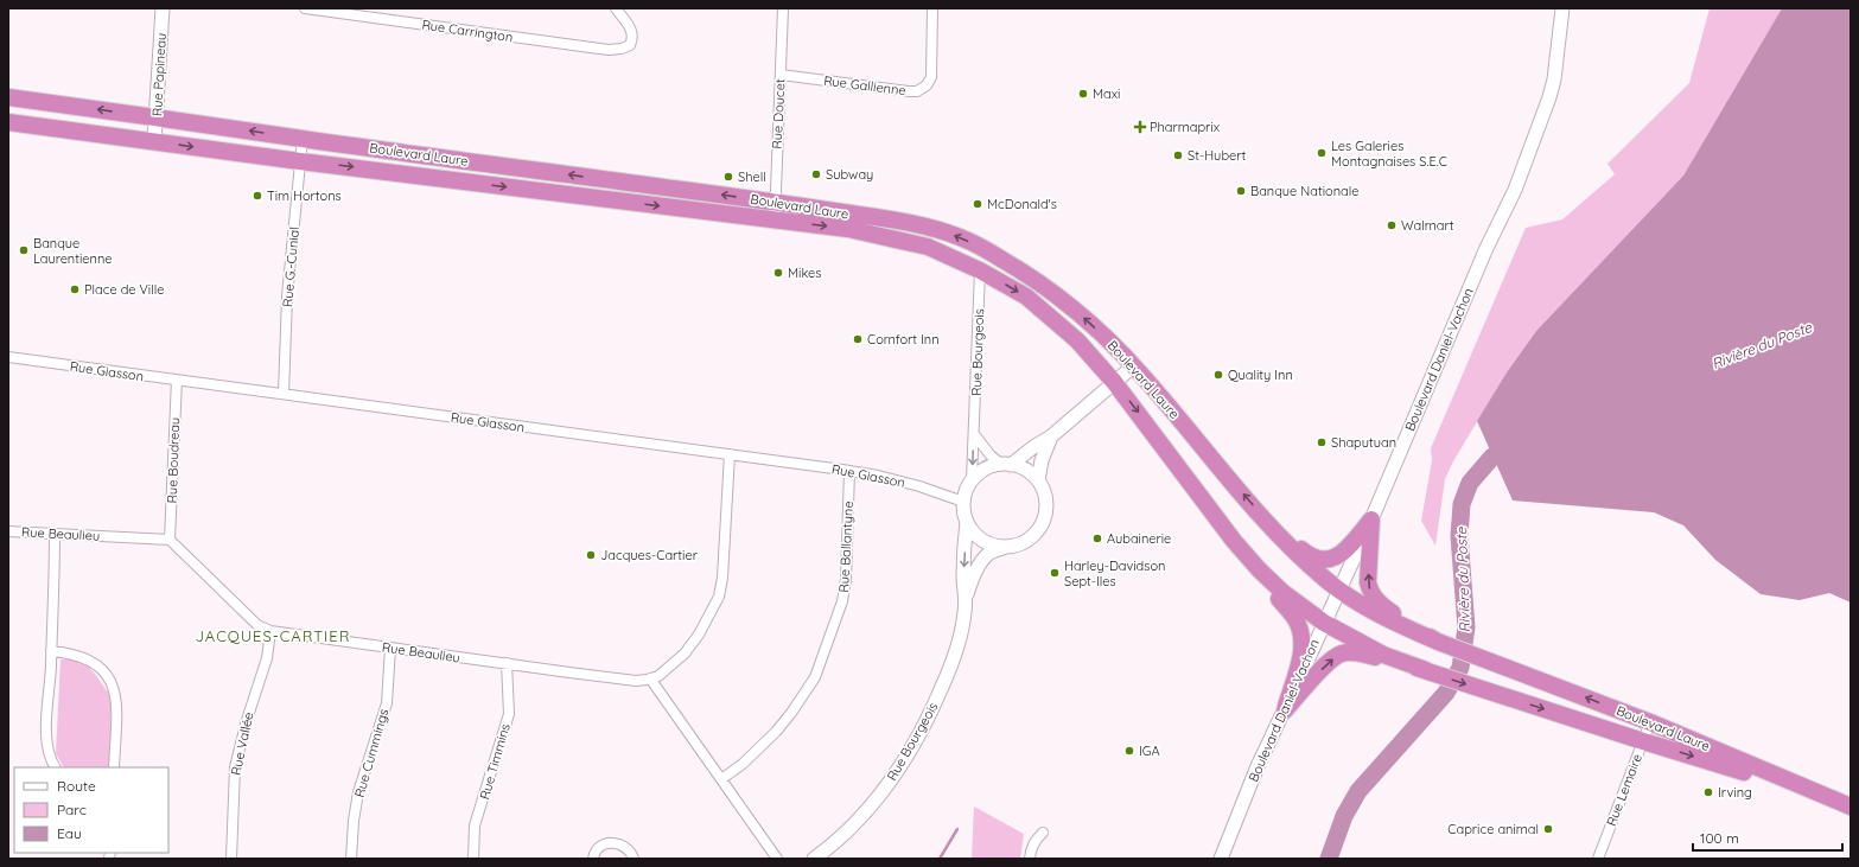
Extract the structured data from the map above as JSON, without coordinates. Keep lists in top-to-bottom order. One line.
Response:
{"streets":{"highway":["Boulevard Laure"],"street":["Rue Carrington","Rue Papineau","Rue Gallienne","Rue Doucet","Rue G.-Cunial","Rue Bourgeois","Boulevard Daniel-Vachon","Rue Giasson","Rue Boudreau","Rue Beaulieu","Rue Ballantyne","Rue Vallée","Rue Cummings","Rue Timmins","Rue Lemaire"]},"crossings":[["Rue Papineau","Boulevard Laure"],["Rue Gallienne","Rue Doucet"],["Rue Doucet","Boulevard Laure"],["Boulevard Laure","Rue G.-Cunial"],["Boulevard Laure","Rue Bourgeois"],["Boulevard Laure","Boulevard Daniel-Vachon"],["Boulevard Laure","Rue Lemaire"],["Rue G.-Cunial","Rue Giasson"],["Rue Bourgeois","Rue Giasson"],["Rue Giasson","Rue Boudreau"],["Rue Giasson","Rue Ballantyne"],["Rue Boudreau","Rue Beaulieu"],["Rue Beaulieu","Rue Vallée"],["Rue Beaulieu","Rue Cummings"],["Rue Beaulieu","Rue Timmins"]],"districts":["JACQUES-CARTIER"],"water":["Rivière du Poste"],"places":{"other":["Maxi","Les Galeries Montagnaises S.E.C","St-Hubert","Subway","Shell","Banque Nationale","Tim Hortons","McDonald's","Walmart","Banque Laurentienne","Mikes","Place de Ville","Comfort Inn","Quality Inn","Shaputuan","Aubainerie","Jacques-Cartier","Harley-Davidson Sept-Iles","IGA","Irving","Caprice animal"],"health":["Pharmaprix"]},"legend":["Route","Parc","Eau"],"scale_bar":"100 m"}
